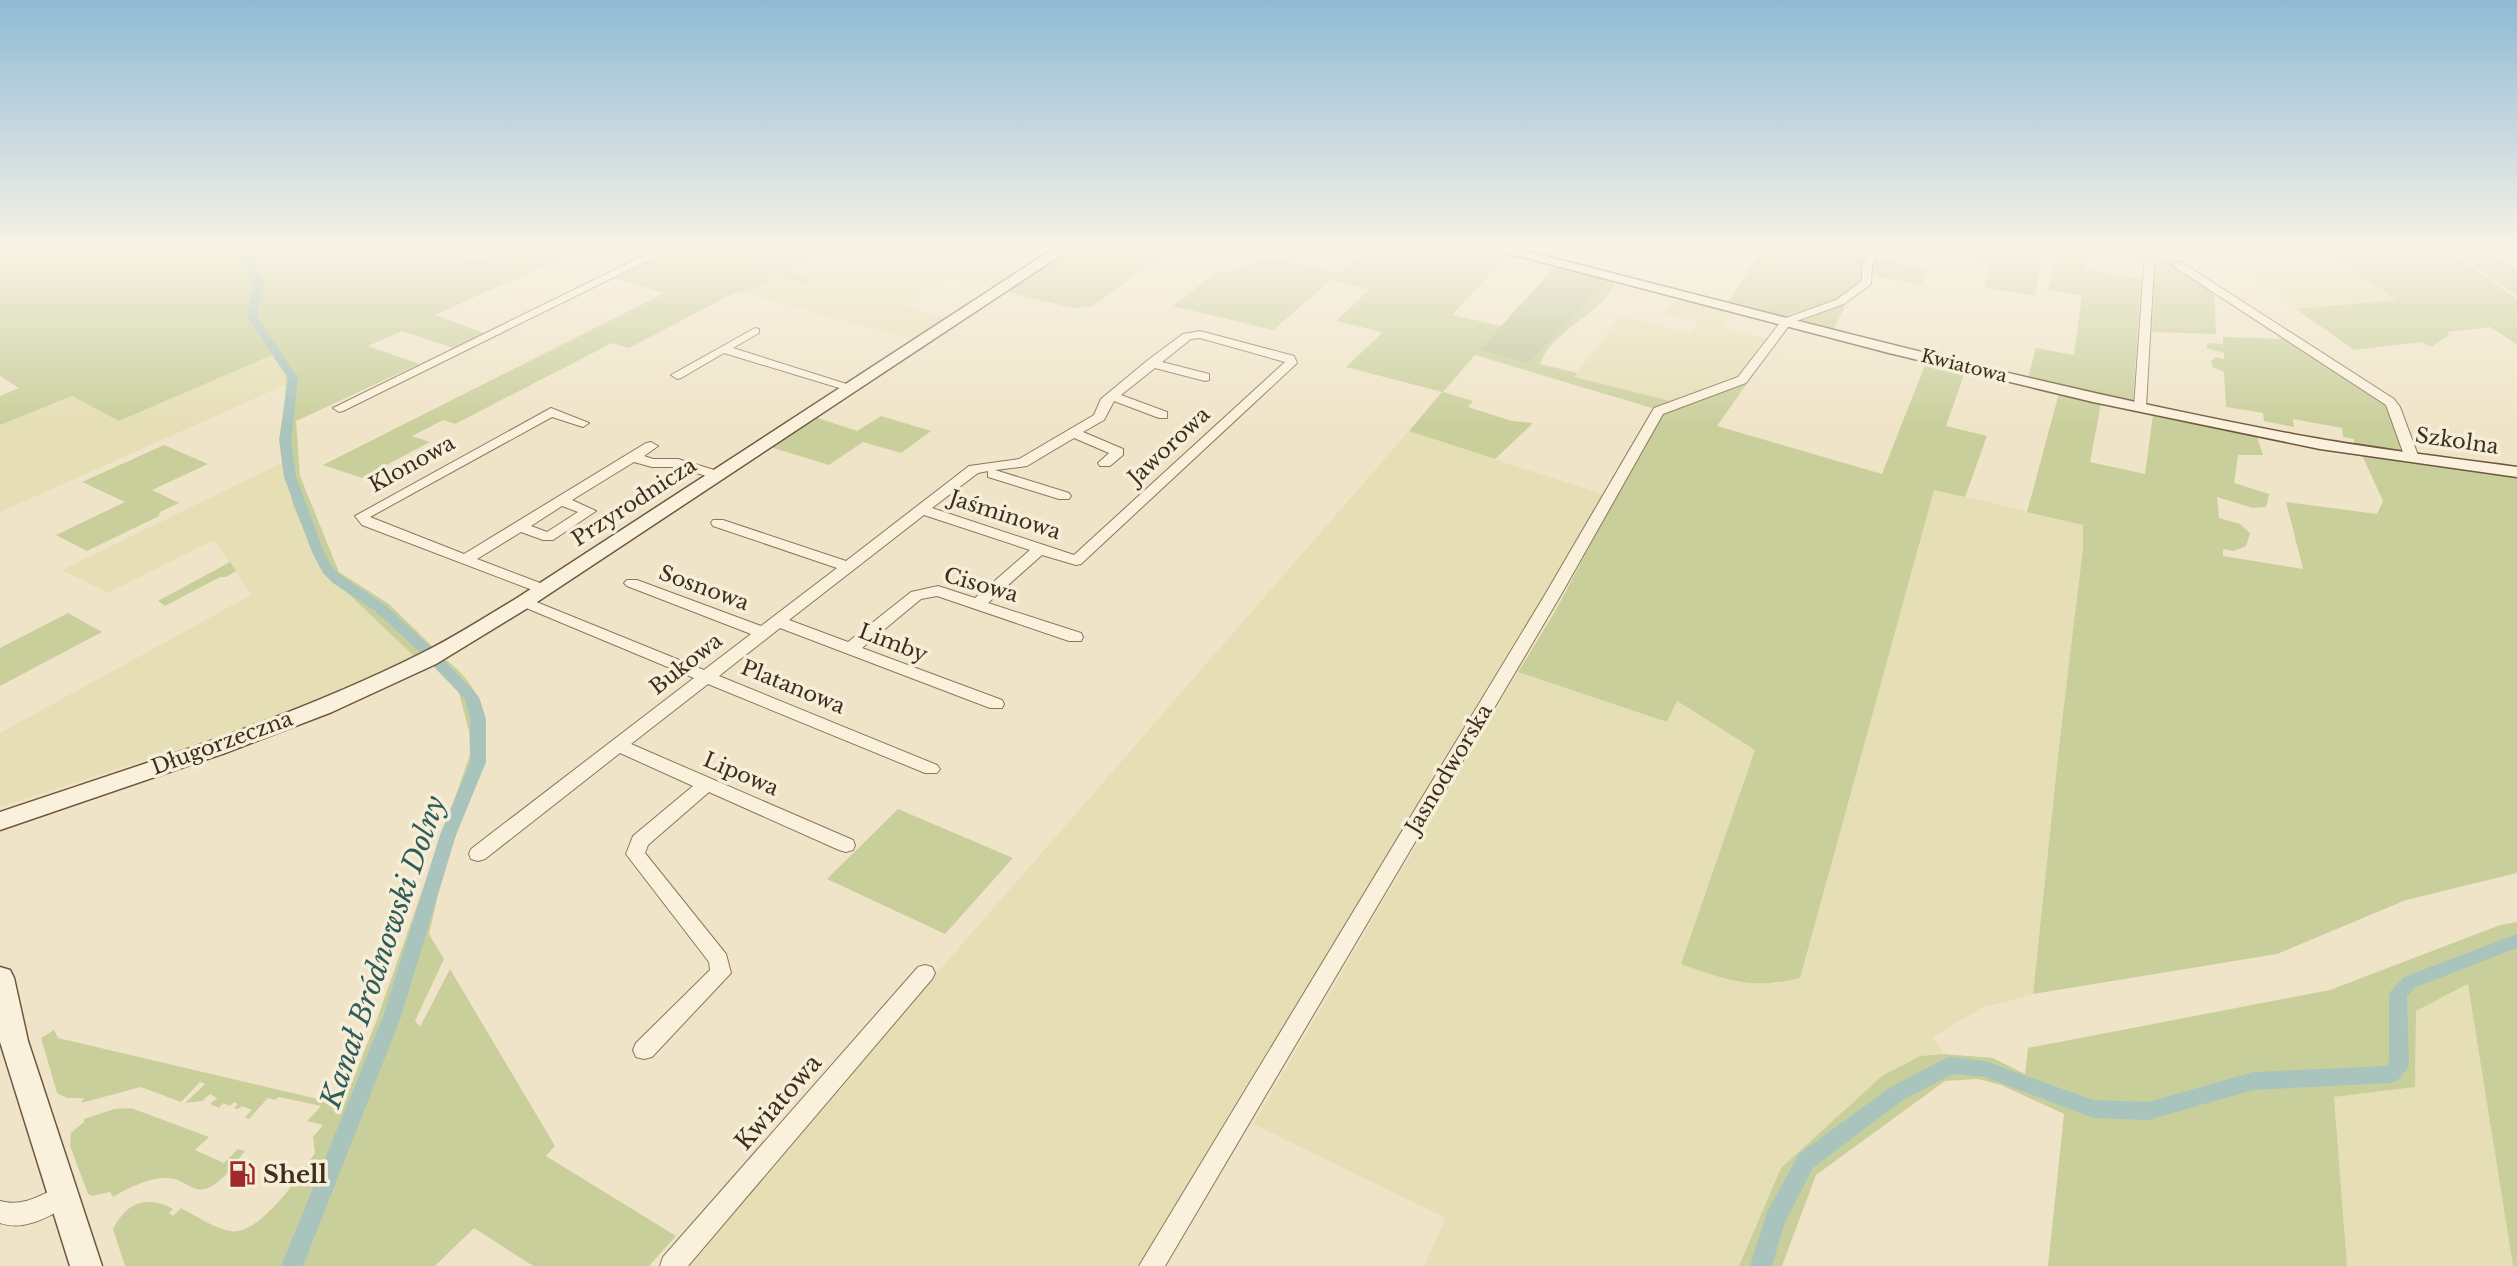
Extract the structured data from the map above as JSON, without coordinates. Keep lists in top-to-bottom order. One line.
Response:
{"streets":{"street":["Kwiatowa","Szkolna","Jaworowa","Klonowa","Przyrodnicza","Jaśminowa","Cisowa","Sosnowa","Limby","Bukowa","Platanowa","Długorzeczna","Jasnodworska","Lipowa"]},"crossings":[["Kwiatowa","Szkolna"],["Kwiatowa","Jasnodworska"],["Jaworowa","Jaśminowa"],["Klonowa","Przyrodnicza"],["Przyrodnicza","Platanowa"],["Przyrodnicza","Długorzeczna"],["Jaśminowa","Bukowa"],["Cisowa","Limby"],["Sosnowa","Bukowa"],["Limby","Bukowa"],["Bukowa","Platanowa"],["Bukowa","Lipowa"]],"water":["Kanał Bródnowski Dolny"],"places":{"fuel station":["Shell"]}}
